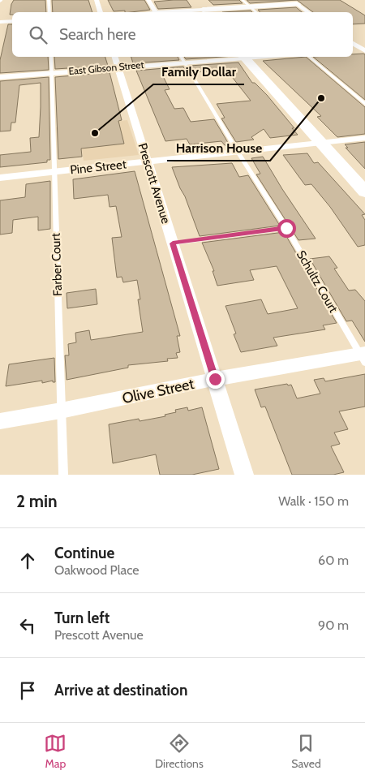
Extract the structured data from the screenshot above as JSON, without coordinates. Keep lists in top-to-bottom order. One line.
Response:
{"streets":{"street":["East Gibson Street","Pine Street","Prescott Avenue","Olive Street"],"lane":["Farber Court","Schultz Court"]},"crossings":[["East Gibson Street","Prescott Avenue"],["East Gibson Street","Farber Court"],["East Gibson Street","Schultz Court"],["Pine Street","Prescott Avenue"],["Pine Street","Farber Court"],["Pine Street","Schultz Court"],["Prescott Avenue","Olive Street"],["Farber Court","Olive Street"],["Schultz Court","Olive Street"]],"places":["Harrison House","Family Dollar"],"page":{"search":"Search here","heading":["2 min","Walk · 150 m"],"list":[["Continue","Oakwood Place","60 m"],["Turn left","Prescott Avenue","90 m"],"Arrive at destination"],"nav":["Map","Directions","Saved"]}}
